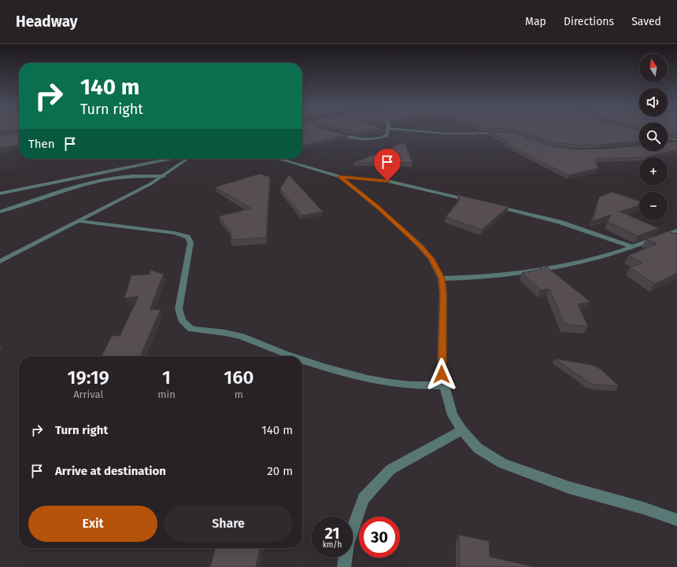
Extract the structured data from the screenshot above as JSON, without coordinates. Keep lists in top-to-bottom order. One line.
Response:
{"north":"top","page":{"header":"Headway","nav":["Map","Directions","Saved"],"map_buttons":["+","−"],"turn":["140 m","Turn right"],"then":"Then","eta":["19:19","Arrival","1","min","160","m"],"list":[{"name":"Turn right","value":"140 m"},{"name":"Arrive at destination","value":"20 m"}],"buttons":["Exit","Share"],"speed":"21 km/h","limit":"30"}}
